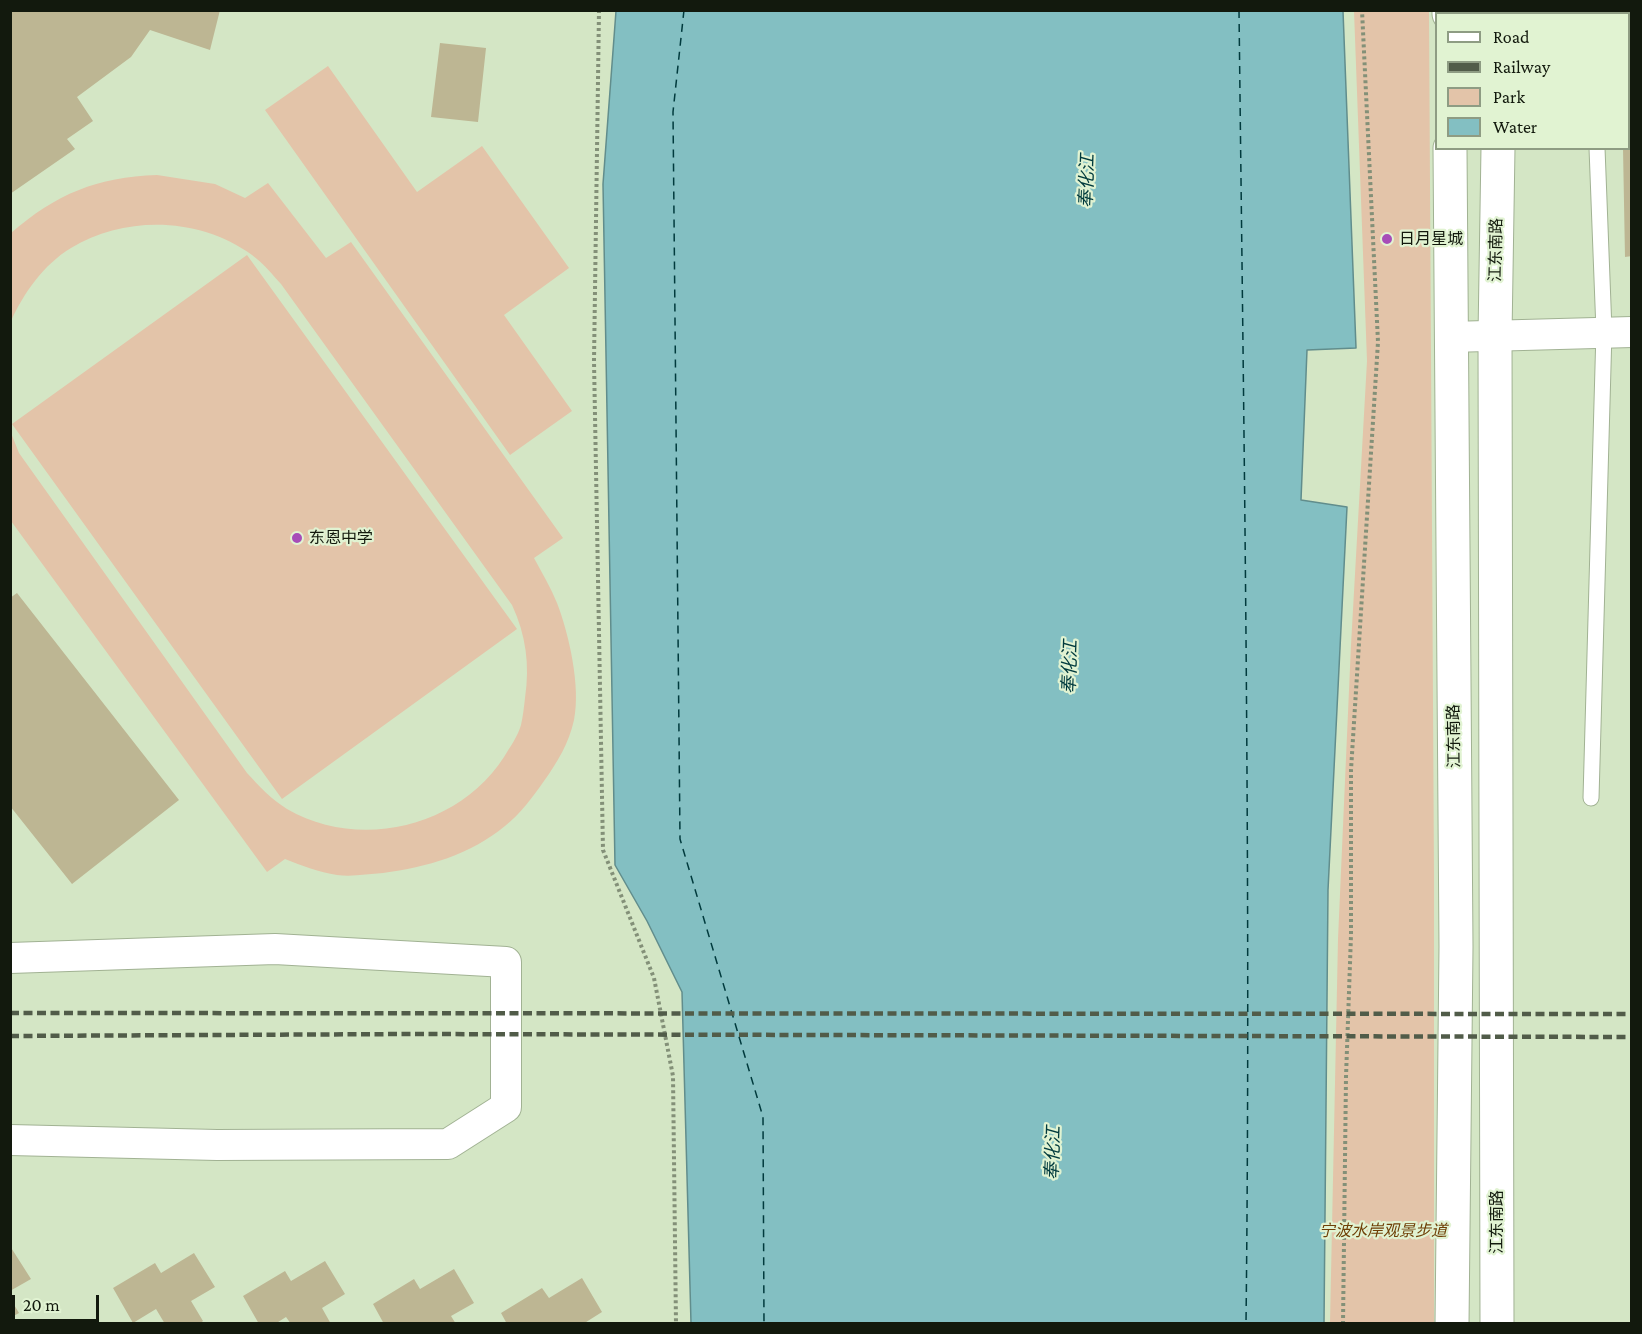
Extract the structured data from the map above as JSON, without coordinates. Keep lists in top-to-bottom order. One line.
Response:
{"streets":{"main road":["江东南路"]},"water":["奉化江"],"parks":["宁波水岸观景步道"],"places":["日月星城","东恩中学"],"legend":["Road","Railway","Park","Water"],"scale_bar":"20 m"}
